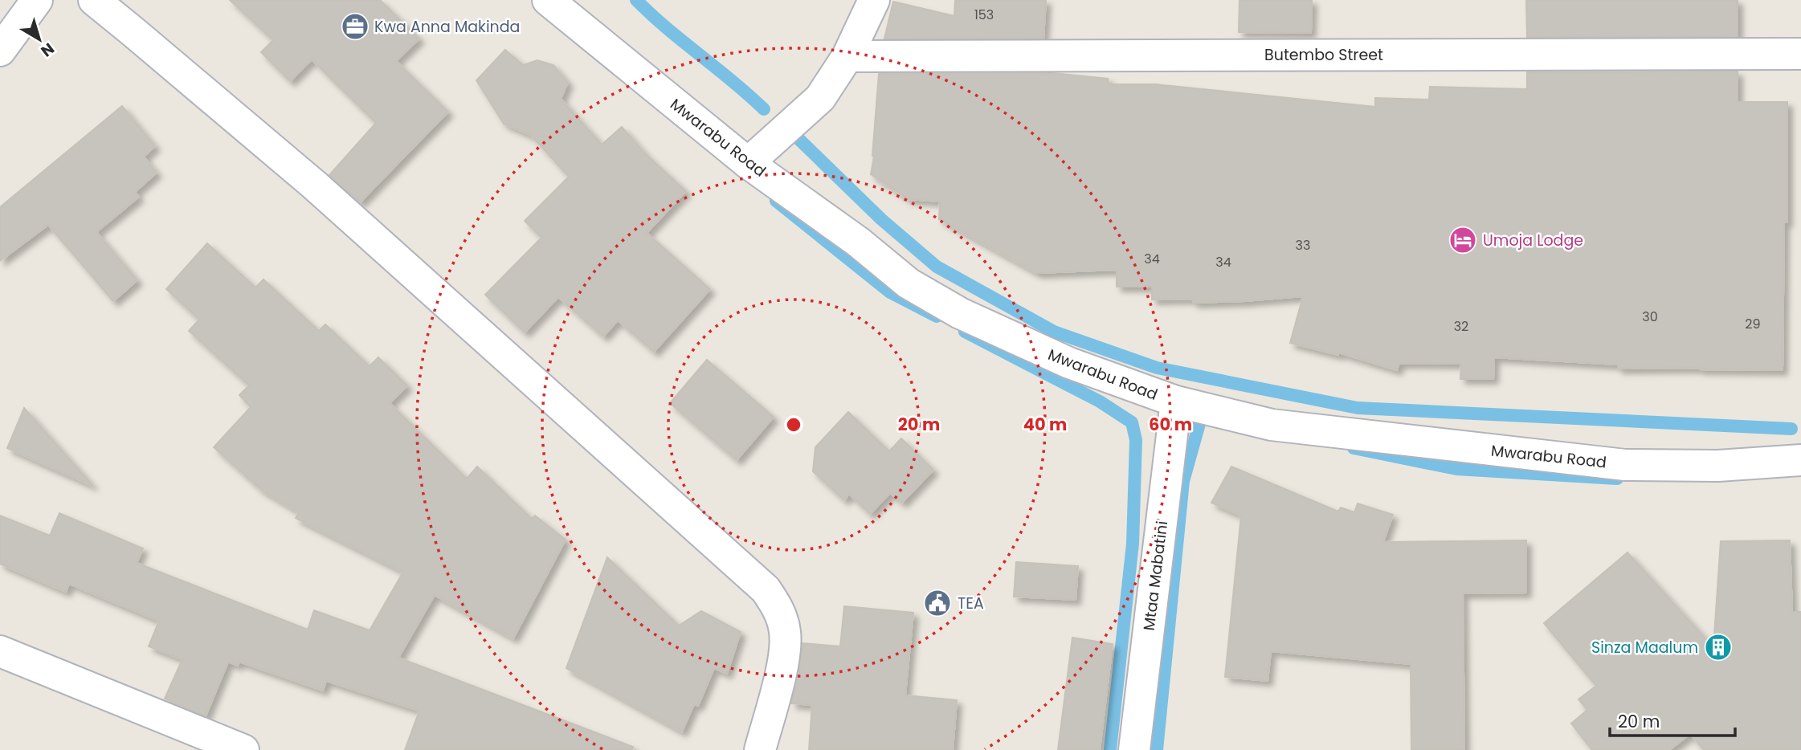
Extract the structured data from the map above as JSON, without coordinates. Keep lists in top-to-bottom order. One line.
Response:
{"streets":{"street":["Butembo Street","Mwarabu Road","Mtaa Mabatini"]},"crossings":[["Mwarabu Road","Mtaa Mabatini"]],"places":{"office":["Kwa Anna Makinda"],"hotel":["Umoja Lodge"],"public building":["TEA"],"building":["Sinza Maalum"]},"house_numbers":["153","33","34","34","30","29","32"],"scale_bar":"20 m","north":"bottom right","rings":["20 m","40 m","60 m"]}
